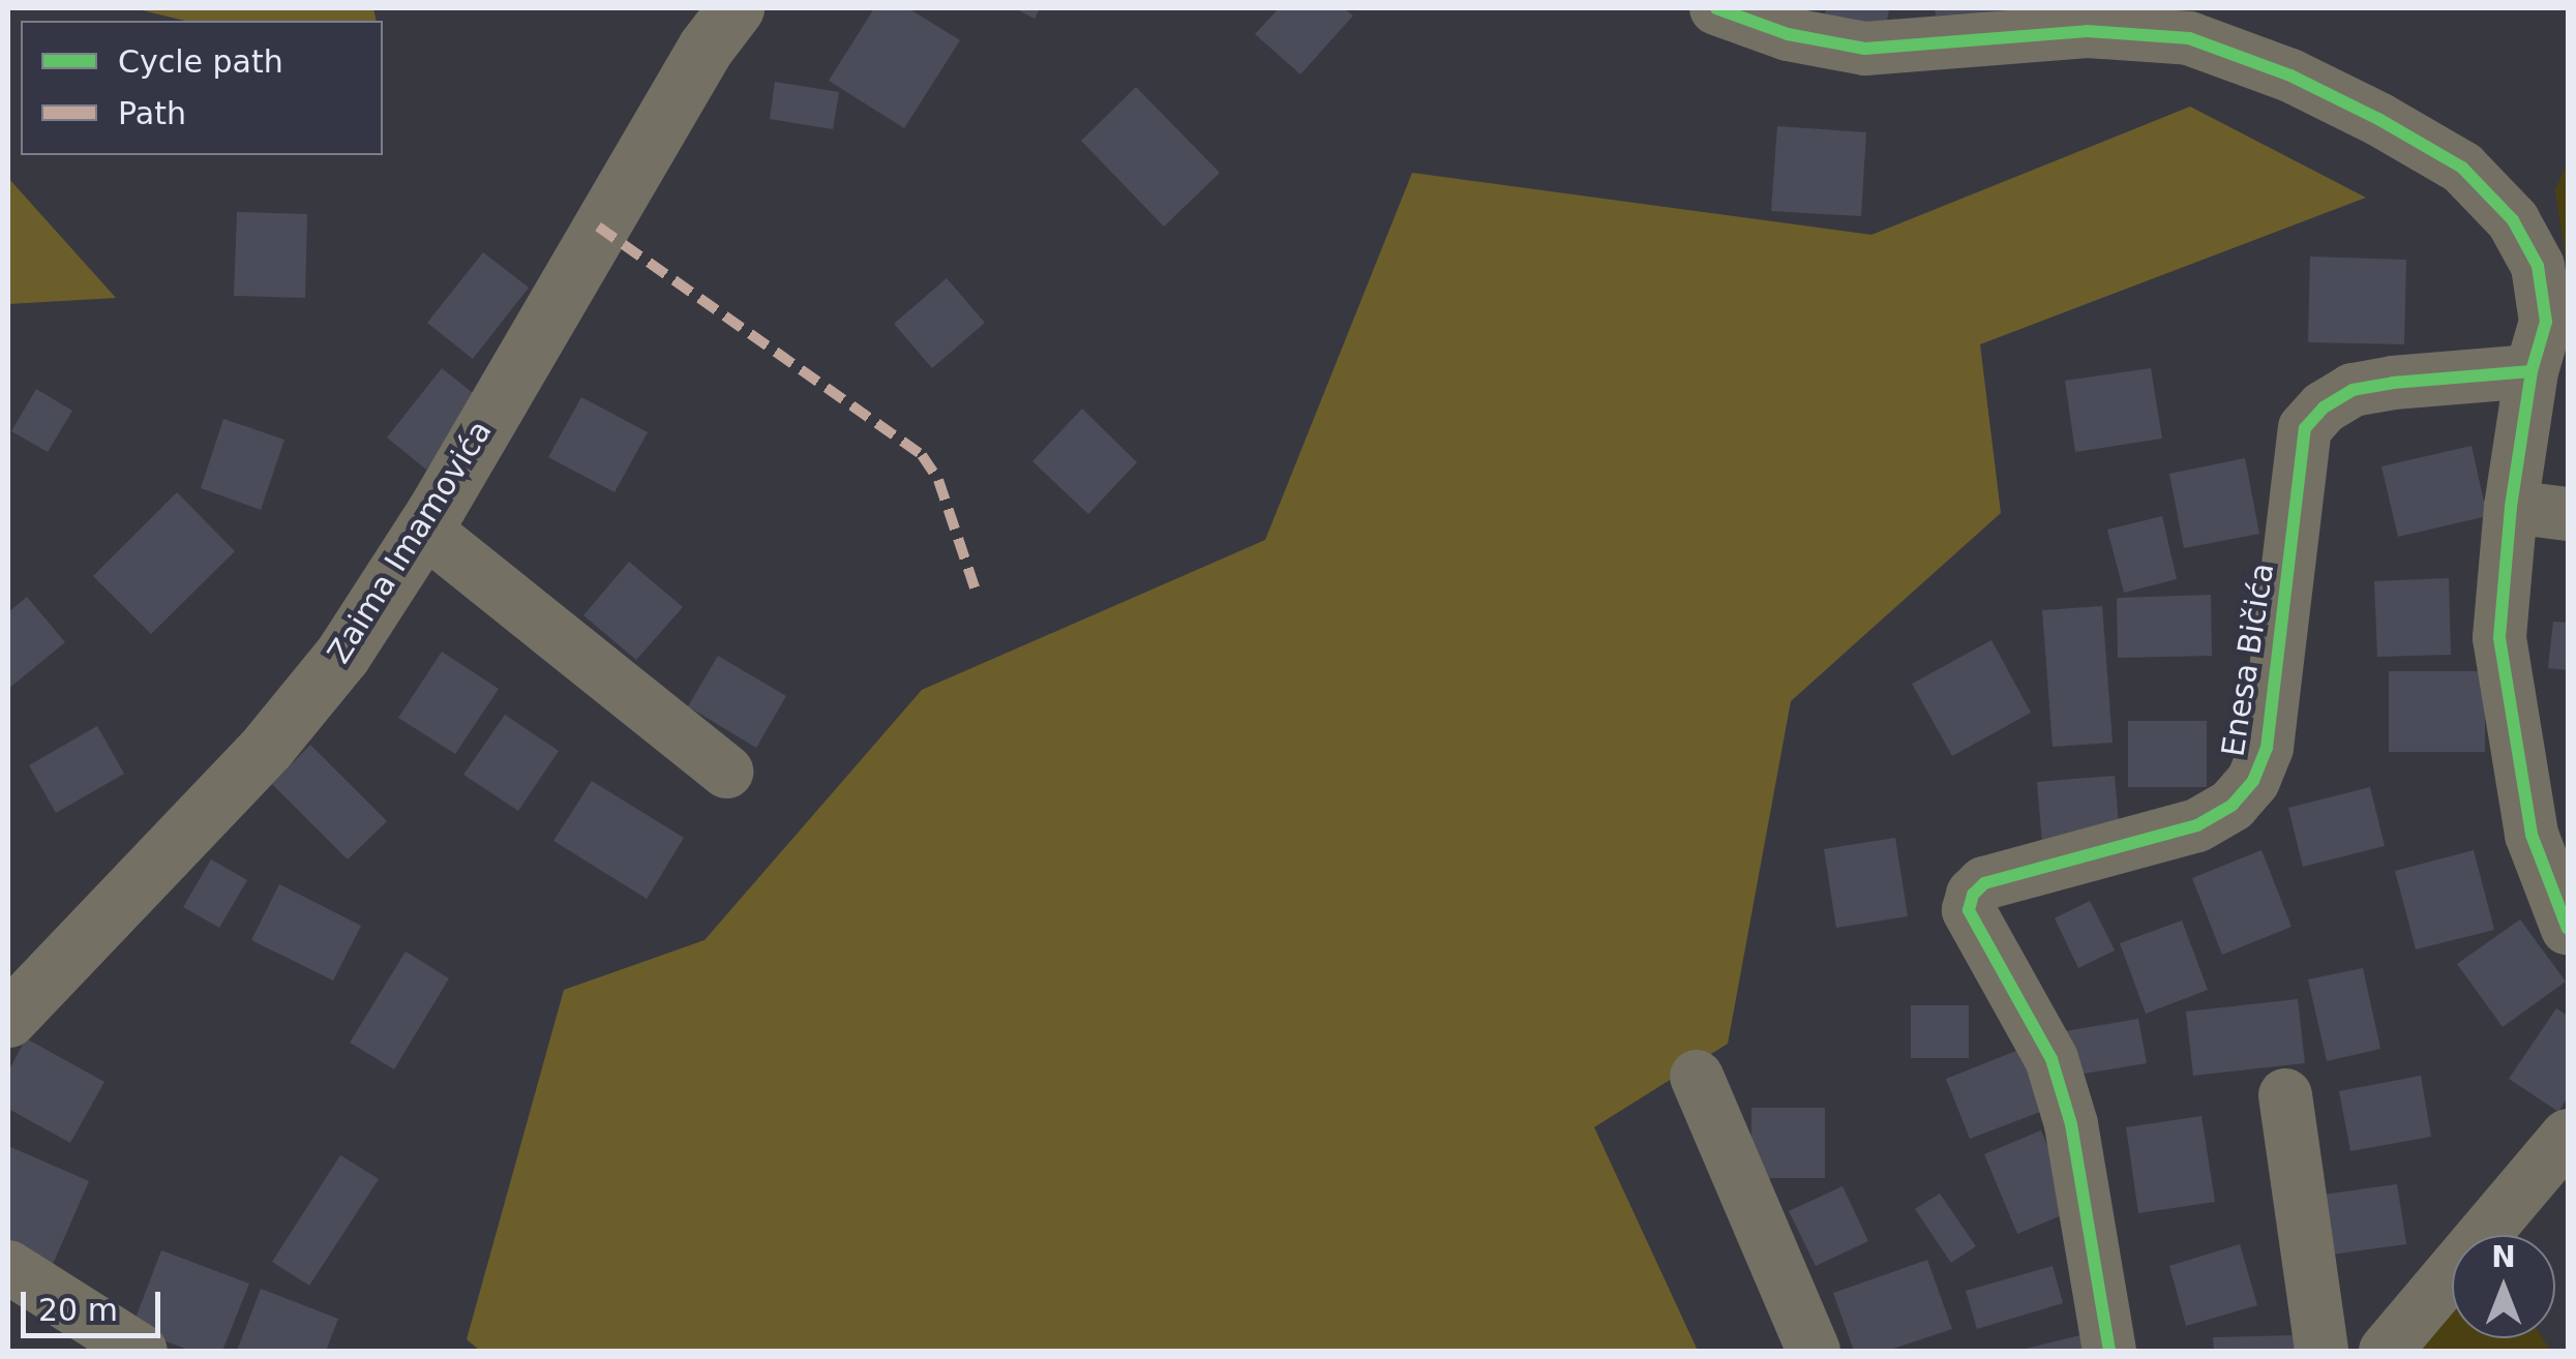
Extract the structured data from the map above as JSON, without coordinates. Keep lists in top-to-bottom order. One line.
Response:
{"streets":{"street":["Zaima Imamovića","Enesa Bičića"]},"legend":["Cycle path","Path"],"scale_bar":"20 m","north":"top"}
